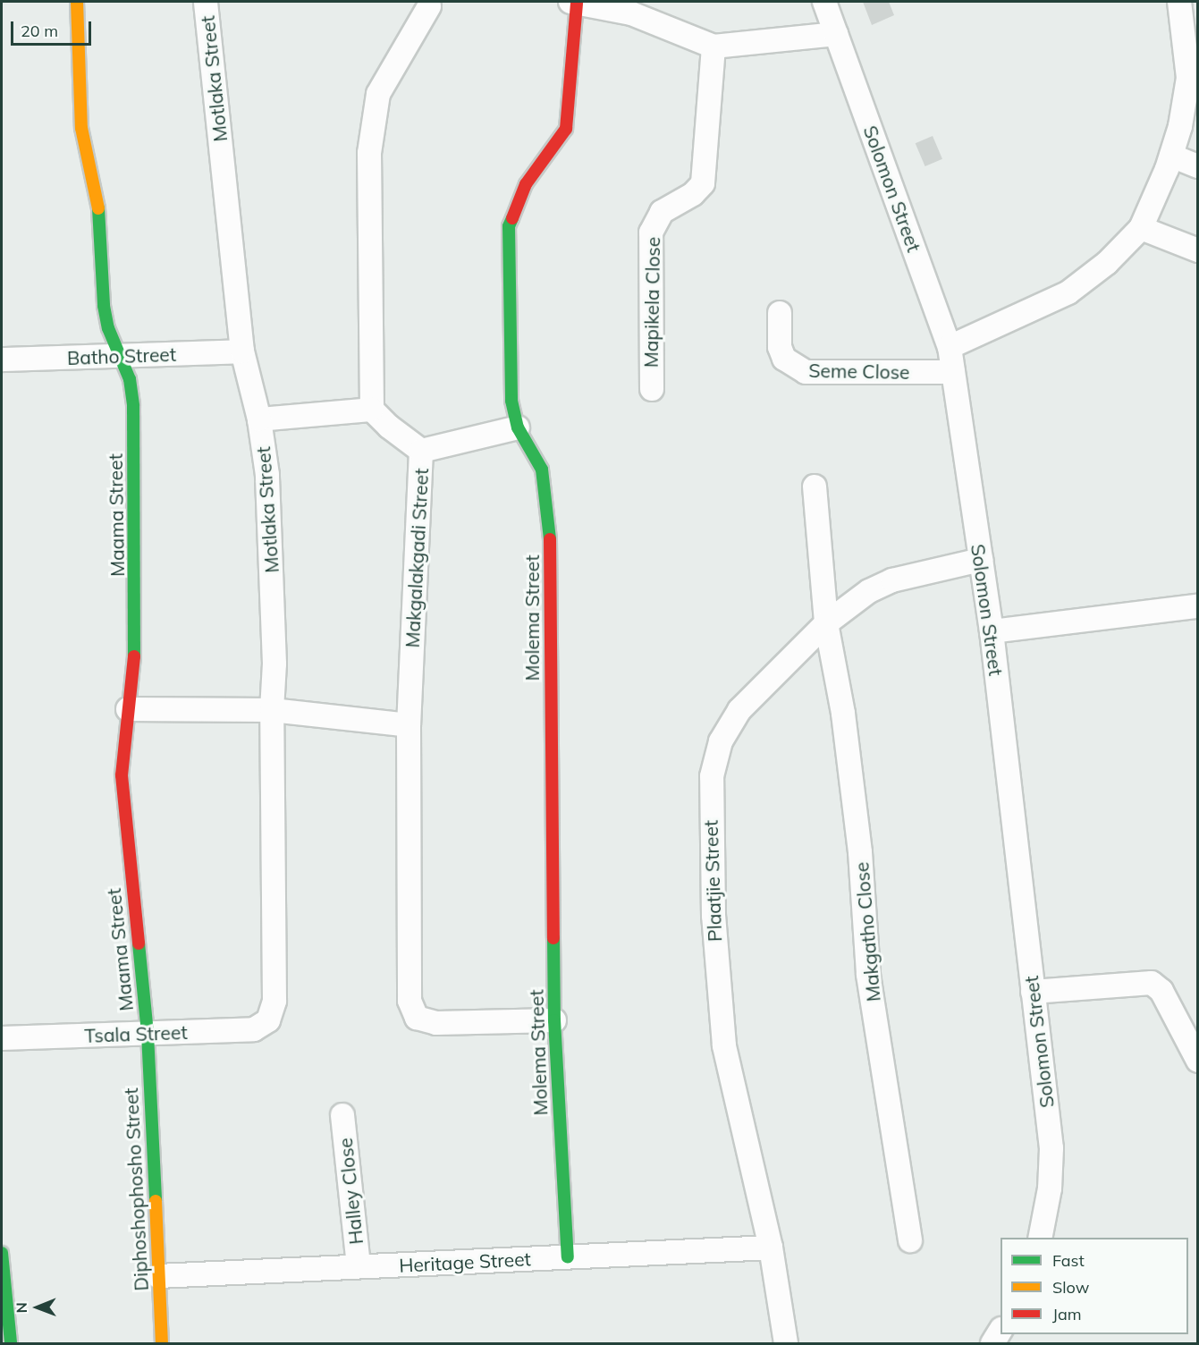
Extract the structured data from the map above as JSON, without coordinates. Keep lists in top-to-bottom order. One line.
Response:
{"streets":{"street":["Motlaka Street","Solomon Street","Mapikela Close","Batho Street","Seme Close","Maama Street","Makgalakgadi Street","Molema Street","Plaatjie Street","Makgatho Close","Tsala Street","Diphoshophosho Street","Halley Close","Heritage Street"]},"crossings":[["Motlaka Street","Batho Street"],["Motlaka Street","Tsala Street"],["Solomon Street","Seme Close"],["Solomon Street","Plaatjie Street"],["Batho Street","Maama Street"],["Maama Street","Tsala Street"],["Maama Street","Diphoshophosho Street"],["Makgalakgadi Street","Molema Street"],["Molema Street","Heritage Street"],["Plaatjie Street","Makgatho Close"],["Plaatjie Street","Heritage Street"],["Tsala Street","Diphoshophosho Street"],["Diphoshophosho Street","Heritage Street"],["Halley Close","Heritage Street"]],"legend":["Fast","Slow","Jam"],"scale_bar":"20 m","north":"left"}
